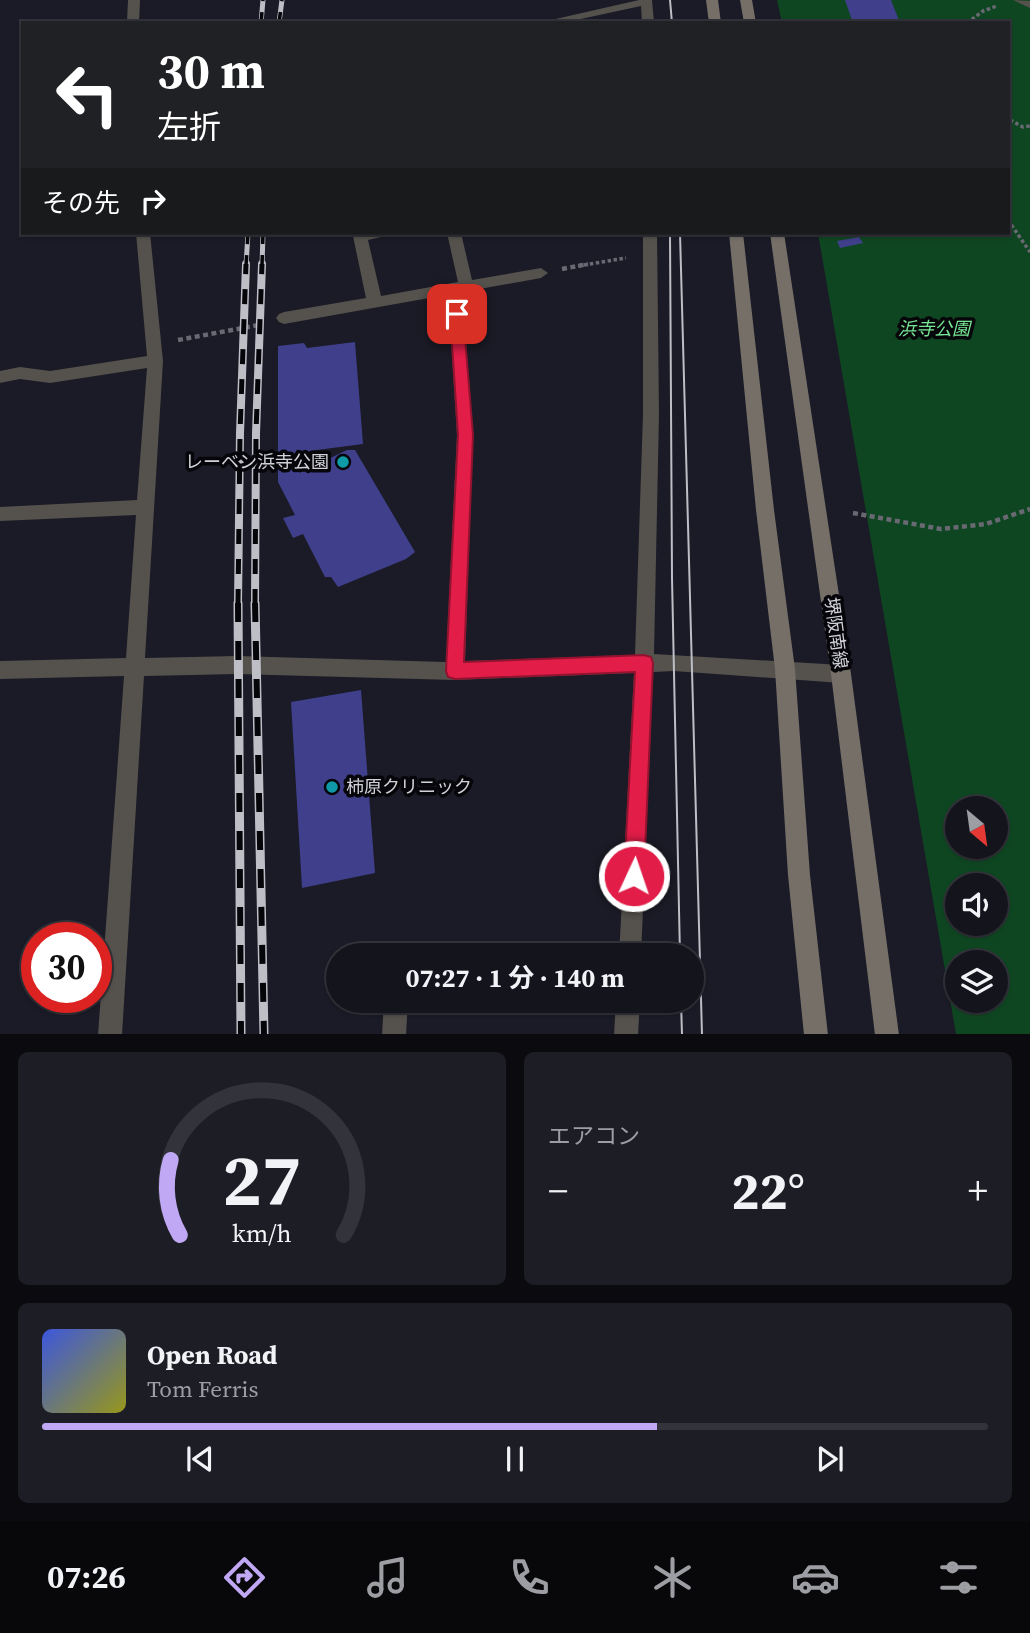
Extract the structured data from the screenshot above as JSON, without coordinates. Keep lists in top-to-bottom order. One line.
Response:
{"streets":{"main road":["堺阪南線"]},"parks":["浜寺公園"],"places":["レーベン浜寺公園","柿原クリニック"],"north":"bottom right","page":{"turn":["30 m","左折"],"then":"その先","limit":"30","trip":"07:27 · 1 分 · 140 m","tile":"エアコン","heat":["−","22°","+"],"song":["Open Road","Tom Ferris"],"tabs":"07:26","gauge":["27","km/h"]}}
